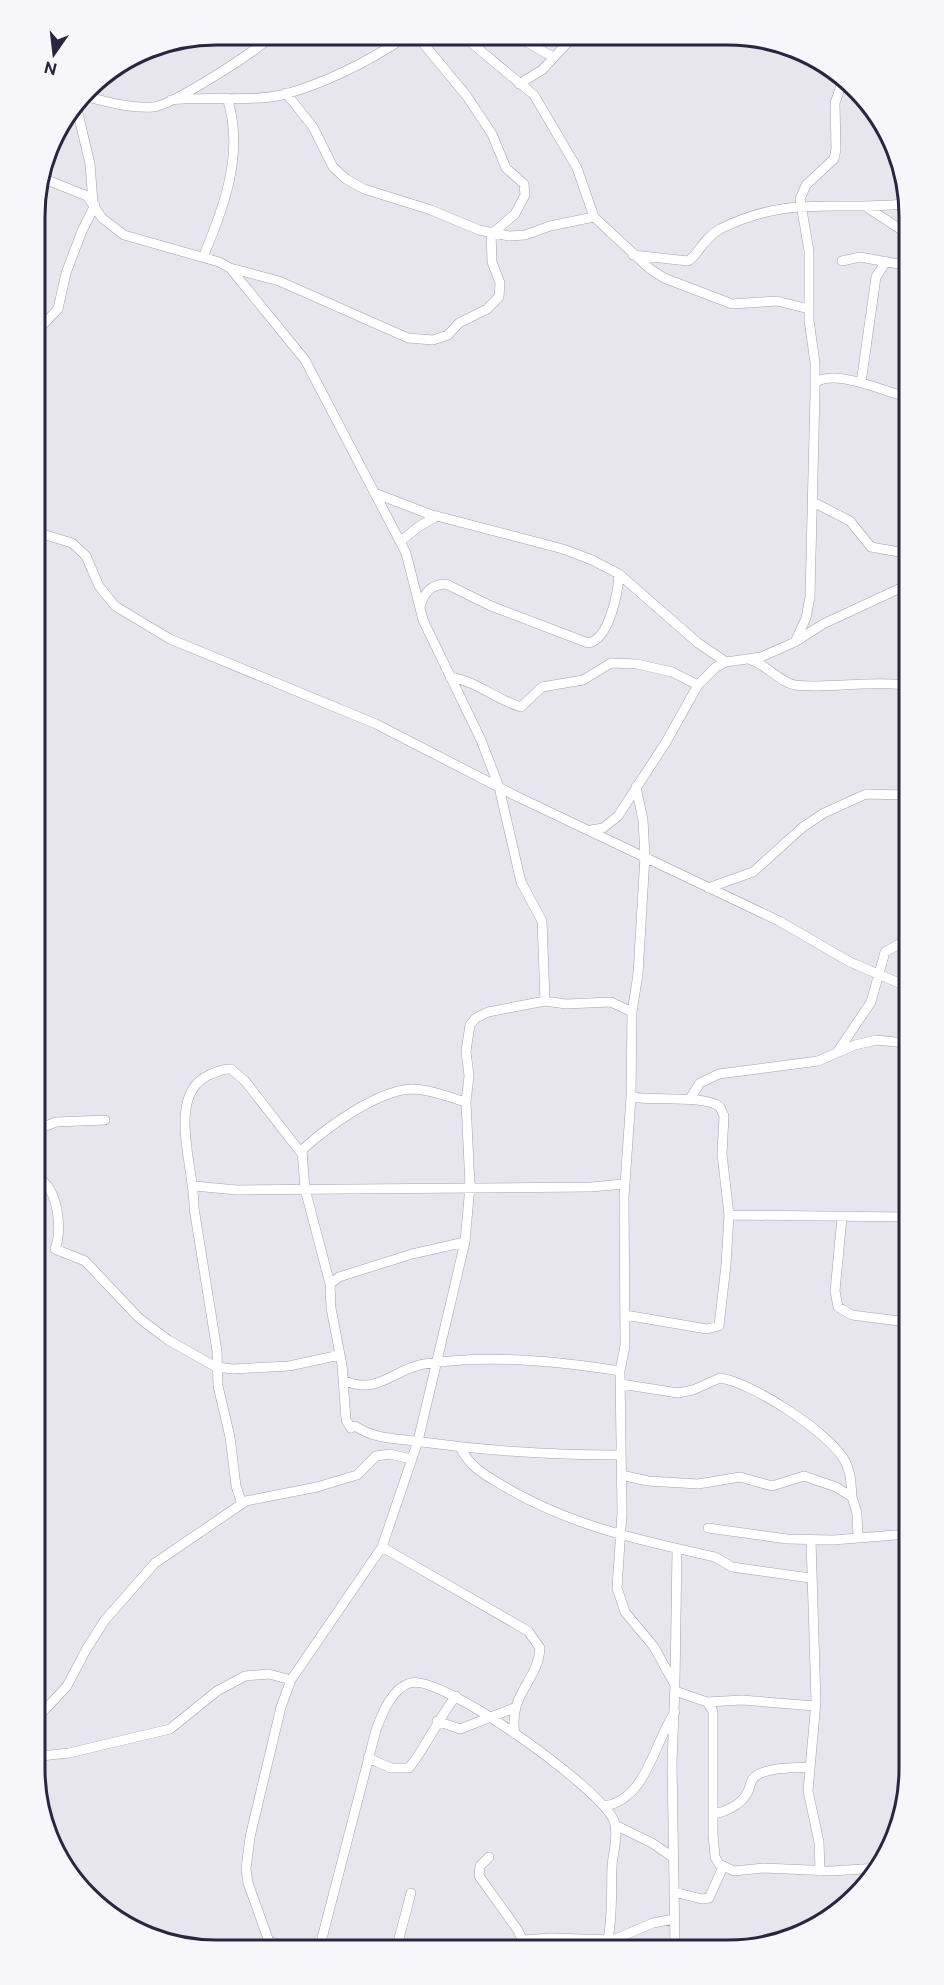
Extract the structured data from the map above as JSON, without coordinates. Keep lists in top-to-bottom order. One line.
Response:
{"north":"bottom"}
